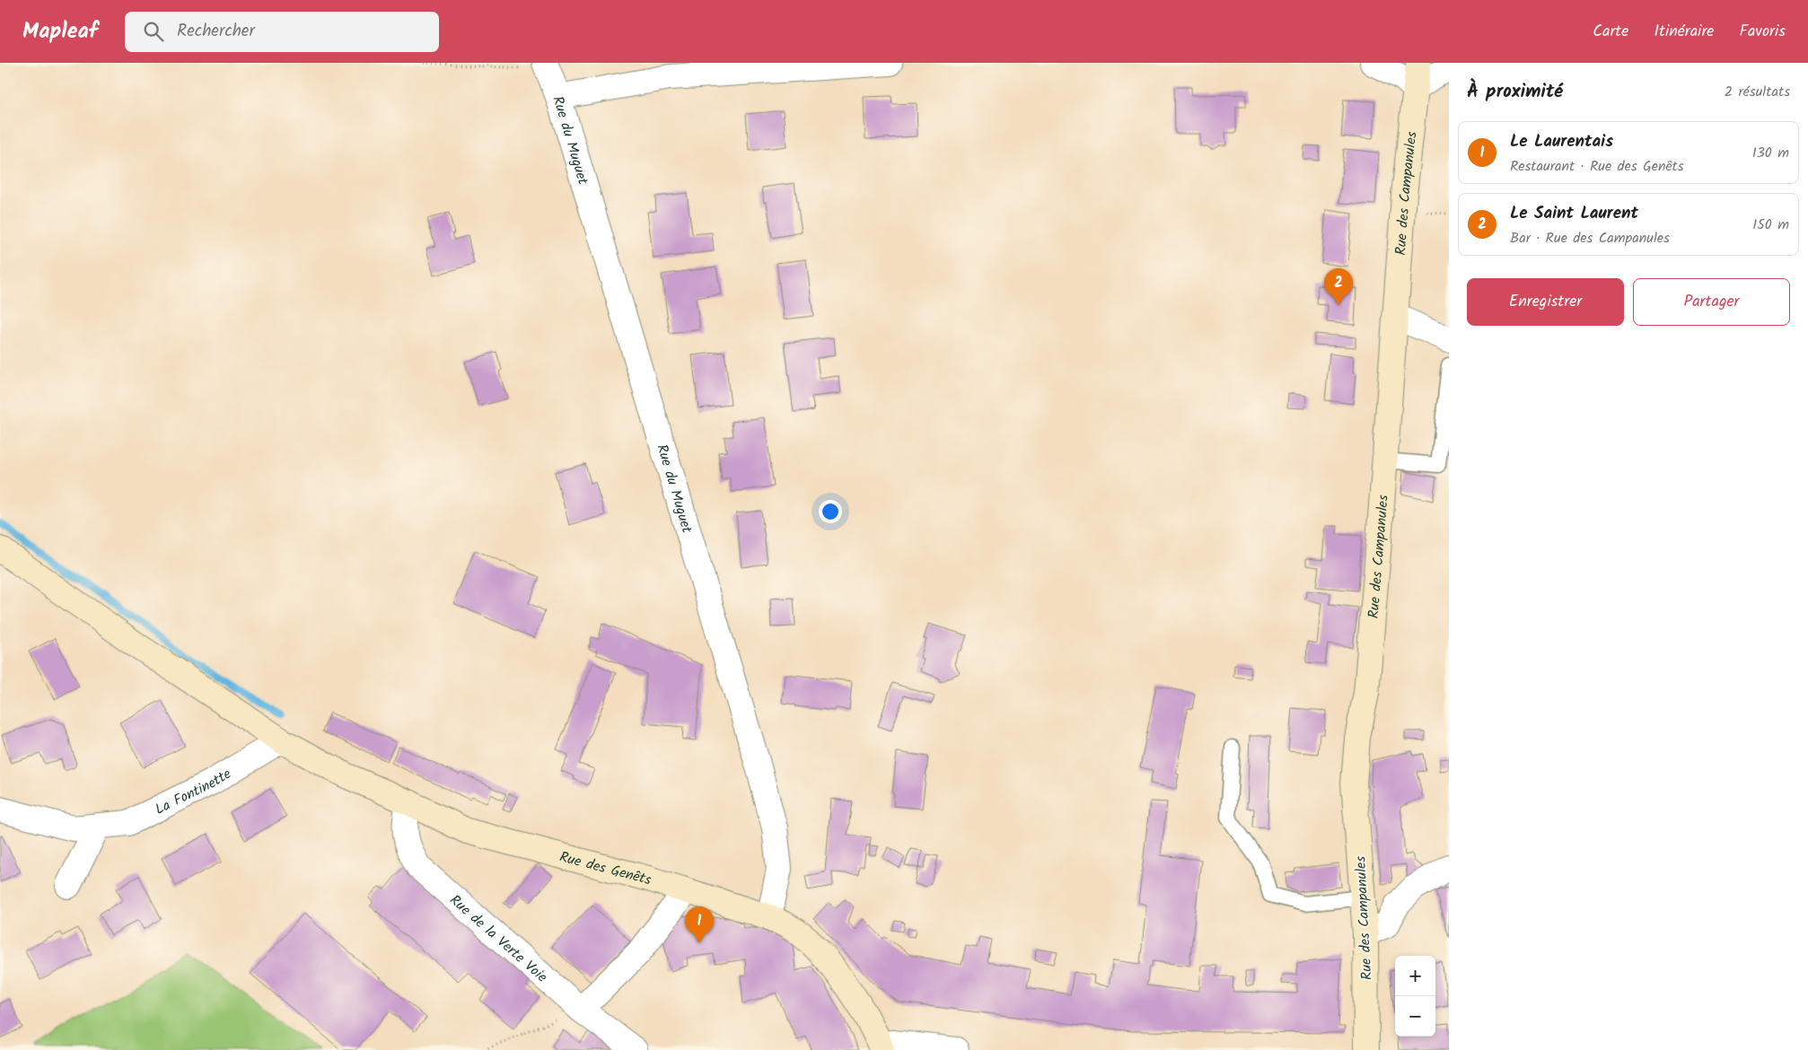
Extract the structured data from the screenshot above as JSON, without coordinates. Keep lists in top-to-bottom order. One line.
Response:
{"streets":{"main road":["Rue des Campanules","Rue des Genêts"],"street":["Rue du Muguet","La Fontinette","Rue de la Verte Voie"]},"crossings":[["Rue du Muguet","Rue des Genêts"],["La Fontinette","Rue des Genêts"],["Rue des Genêts","Rue de la Verte Voie"]],"page":{"header":"Mapleaf","search":"Rechercher","nav":["Carte","Itinéraire","Favoris"],"heading":["À proximité","2 résultats"],"list":[{"mark":"1","name":"Le Laurentais","note":"Restaurant · Rue des Genêts","value":"130 m"},{"mark":"2","name":"Le Saint Laurent","note":"Bar · Rue des Campanules","value":"150 m"}],"buttons":["Enregistrer","Partager"],"pins":["2","1"],"map_buttons":["+","−"]}}
